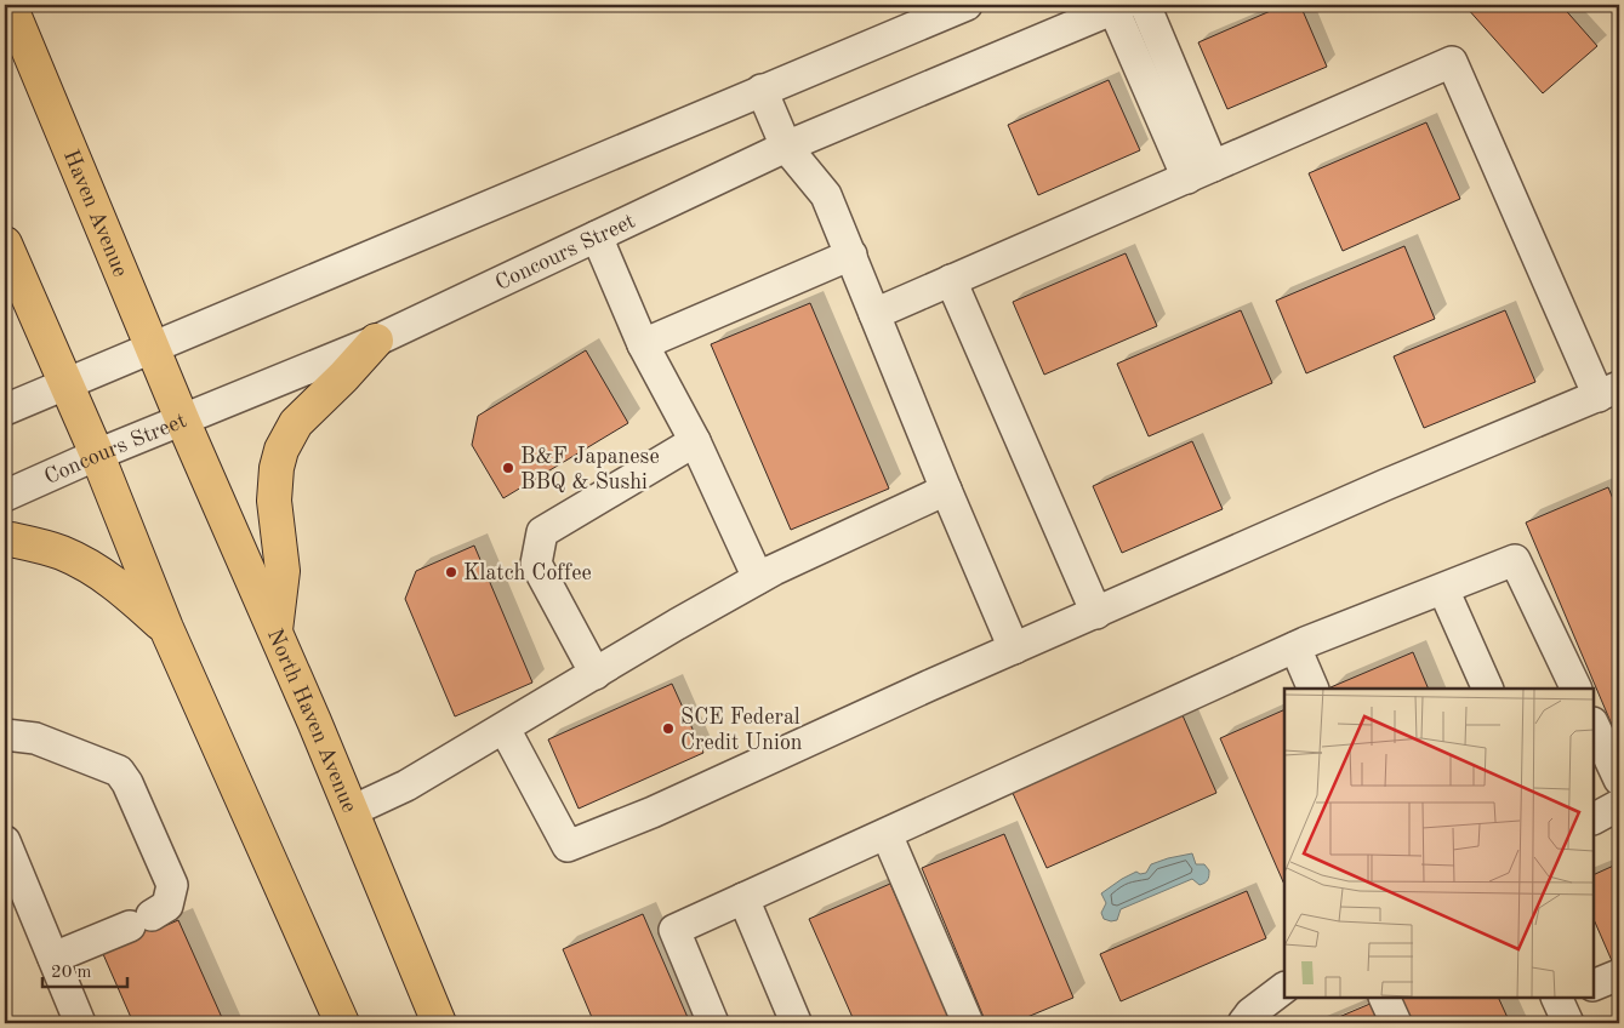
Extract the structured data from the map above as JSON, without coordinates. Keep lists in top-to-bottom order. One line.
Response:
{"streets":{"main road":["Haven Avenue","North Haven Avenue"],"street":["Concours Street"]},"crossings":[["Haven Avenue","Concours Street"],["Haven Avenue","North Haven Avenue"],["Concours Street","North Haven Avenue"]],"places":["B&F Japanese BBQ & Sushi","Klatch Coffee","SCE Federal Credit Union"],"scale_bar":"20 m"}
